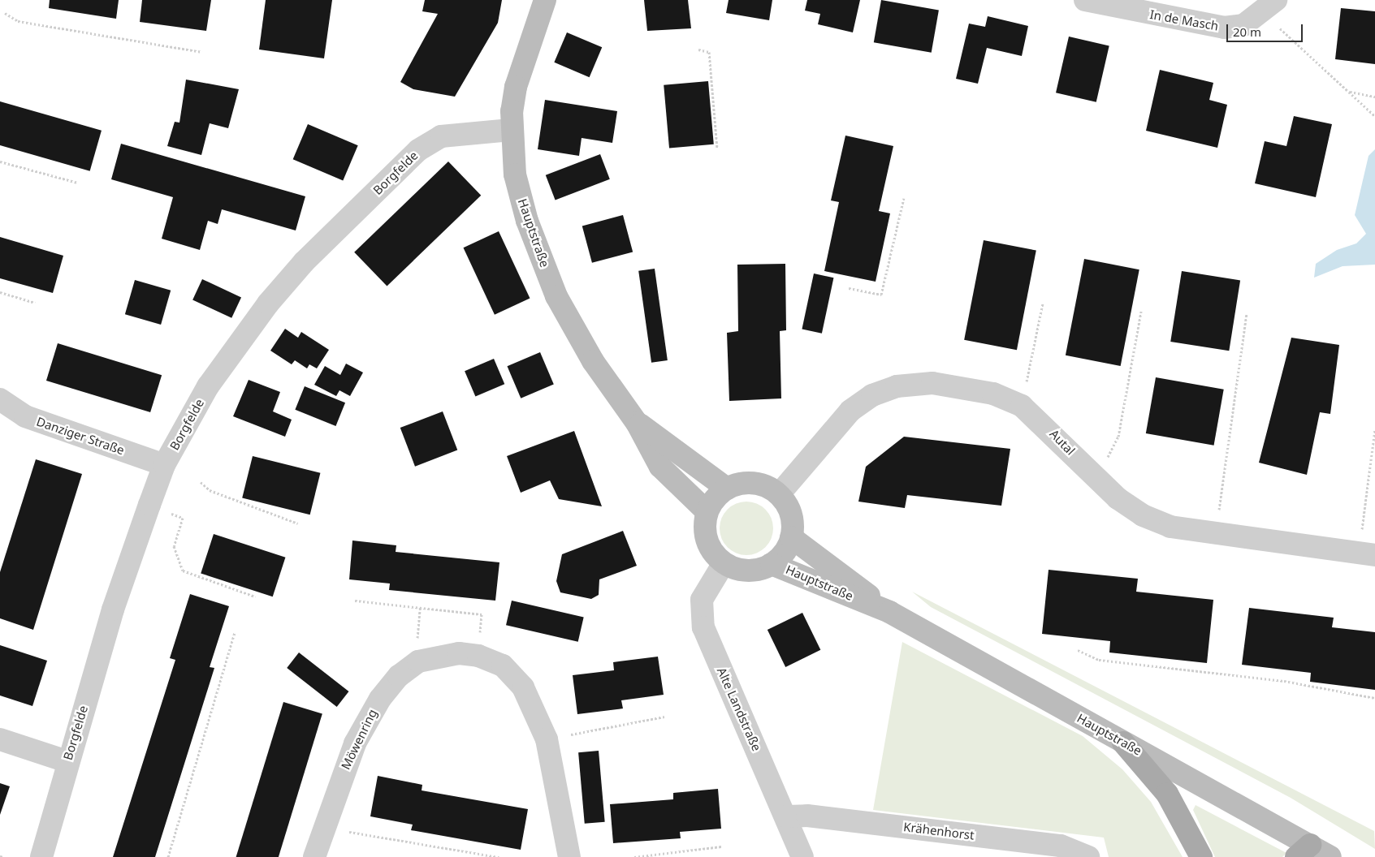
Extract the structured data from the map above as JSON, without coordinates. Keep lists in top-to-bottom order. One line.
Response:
{"streets":{"main road":["Hauptstraße"],"street":["In de Masch","Borgfelde","Danziger Straße","Autal","Alte Landstraße","Möwenring","Krähenhorst"]},"crossings":[["Borgfelde","Hauptstraße"],["Borgfelde","Danziger Straße"],["Hauptstraße","Autal"],["Hauptstraße","Alte Landstraße"],["Autal","Alte Landstraße"],["Alte Landstraße","Krähenhorst"]],"scale_bar":"20 m"}
